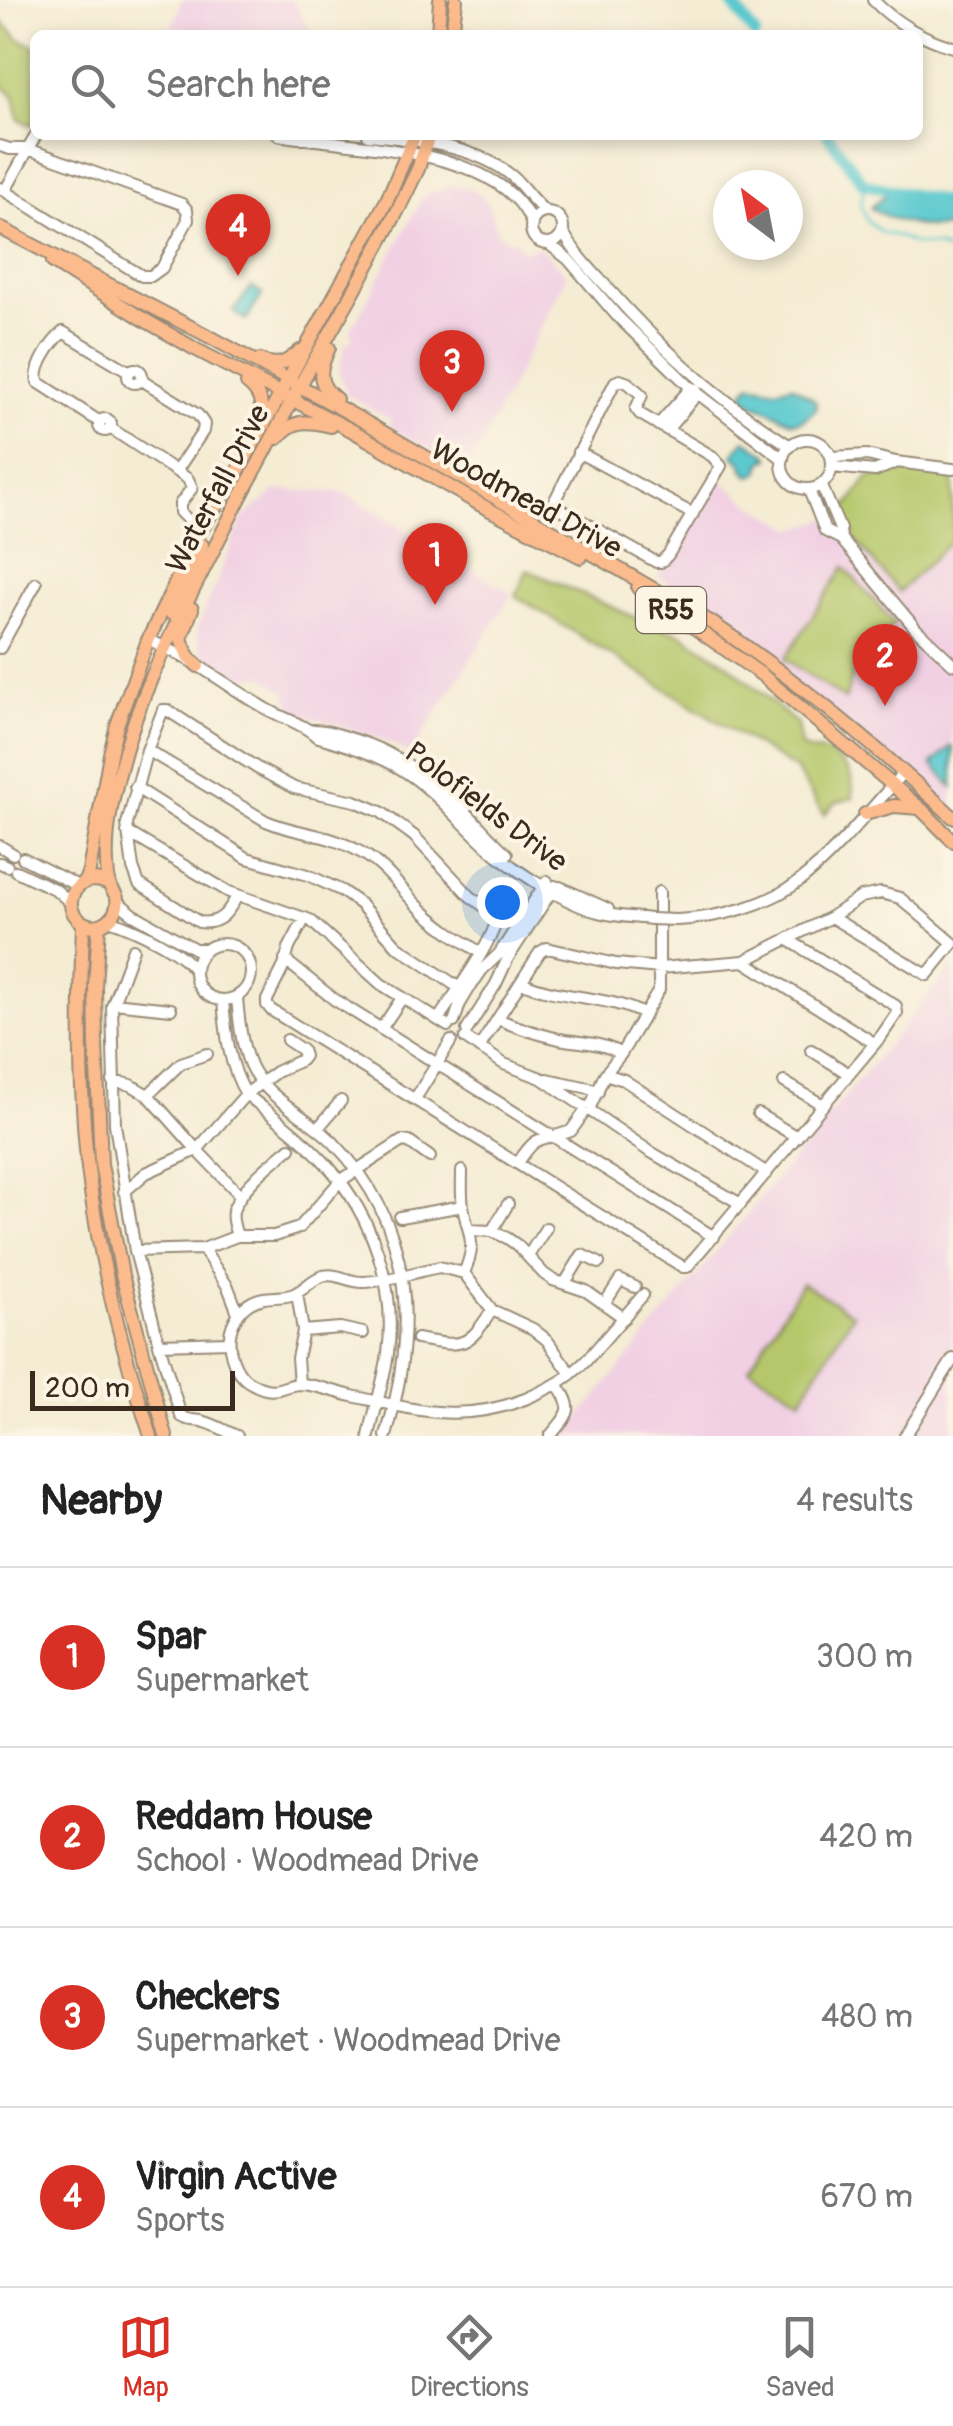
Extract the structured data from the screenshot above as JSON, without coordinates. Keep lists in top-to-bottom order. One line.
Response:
{"streets":{"main road":["Waterfall Drive","Woodmead Drive","R55"],"street":["Polofields Drive"]},"crossings":[["Waterfall Drive","Woodmead Drive"],["Waterfall Drive","Polofields Drive"],["Woodmead Drive","Polofields Drive"]],"scale_bar":"200 m","north":"top left","page":{"search":"Search here","pins":["4","3","1","2"],"scale":"200 m","heading":["Nearby","4 results"],"list":[{"mark":"1","name":"Spar","note":"Supermarket","value":"300 m"},{"mark":"2","name":"Reddam House","note":"School · Woodmead Drive","value":"420 m"},{"mark":"3","name":"Checkers","note":"Supermarket · Woodmead Drive","value":"480 m"},{"mark":"4","name":"Virgin Active","note":"Sports","value":"670 m"}],"nav":["Map","Directions","Saved"]}}
